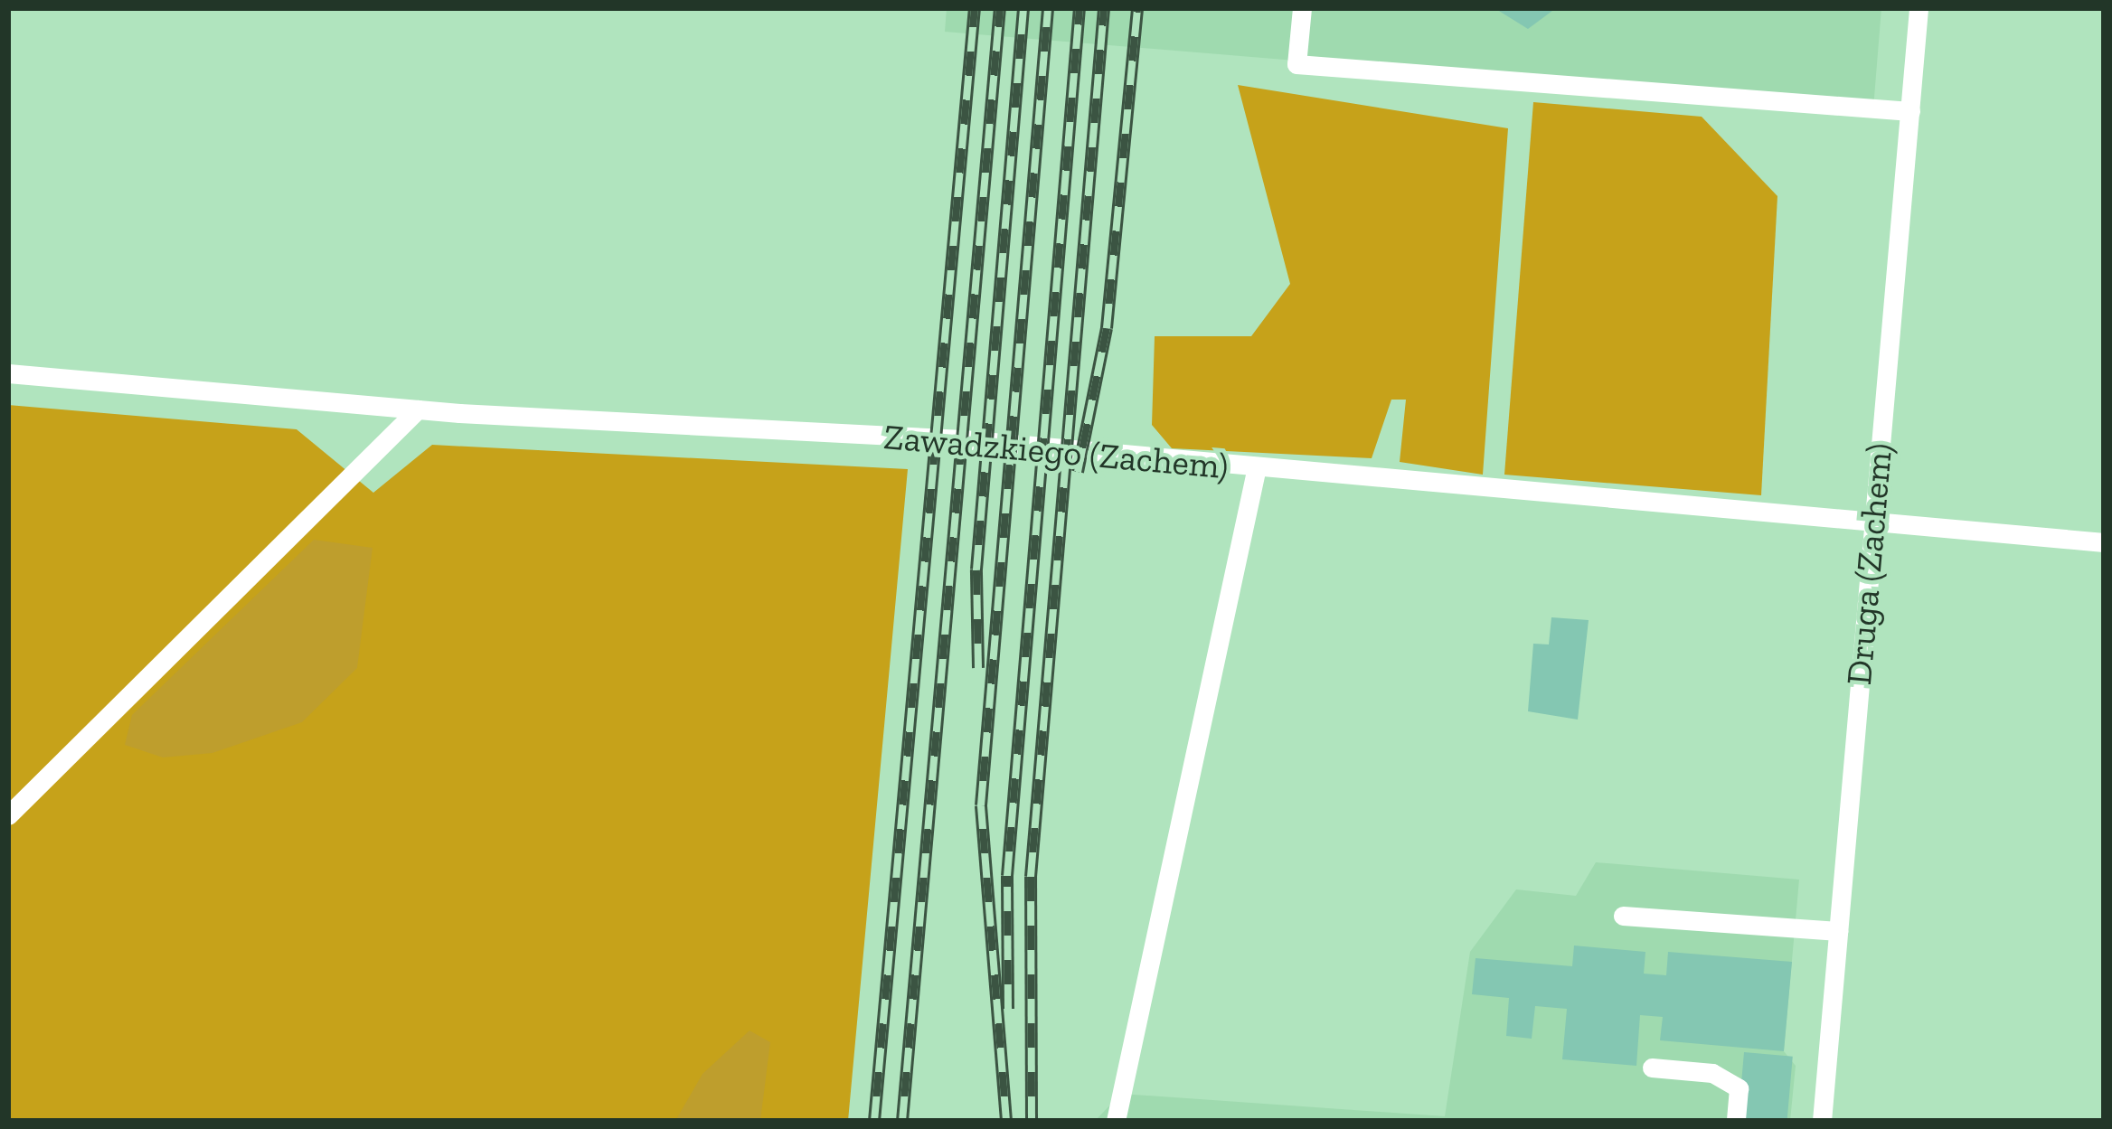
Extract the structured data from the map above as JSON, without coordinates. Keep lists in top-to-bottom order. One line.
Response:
{"streets":{"lane":["Zawadzkiego (Zachem)","Druga (Zachem)"]},"crossings":[["Zawadzkiego (Zachem)","Druga (Zachem)"]]}
